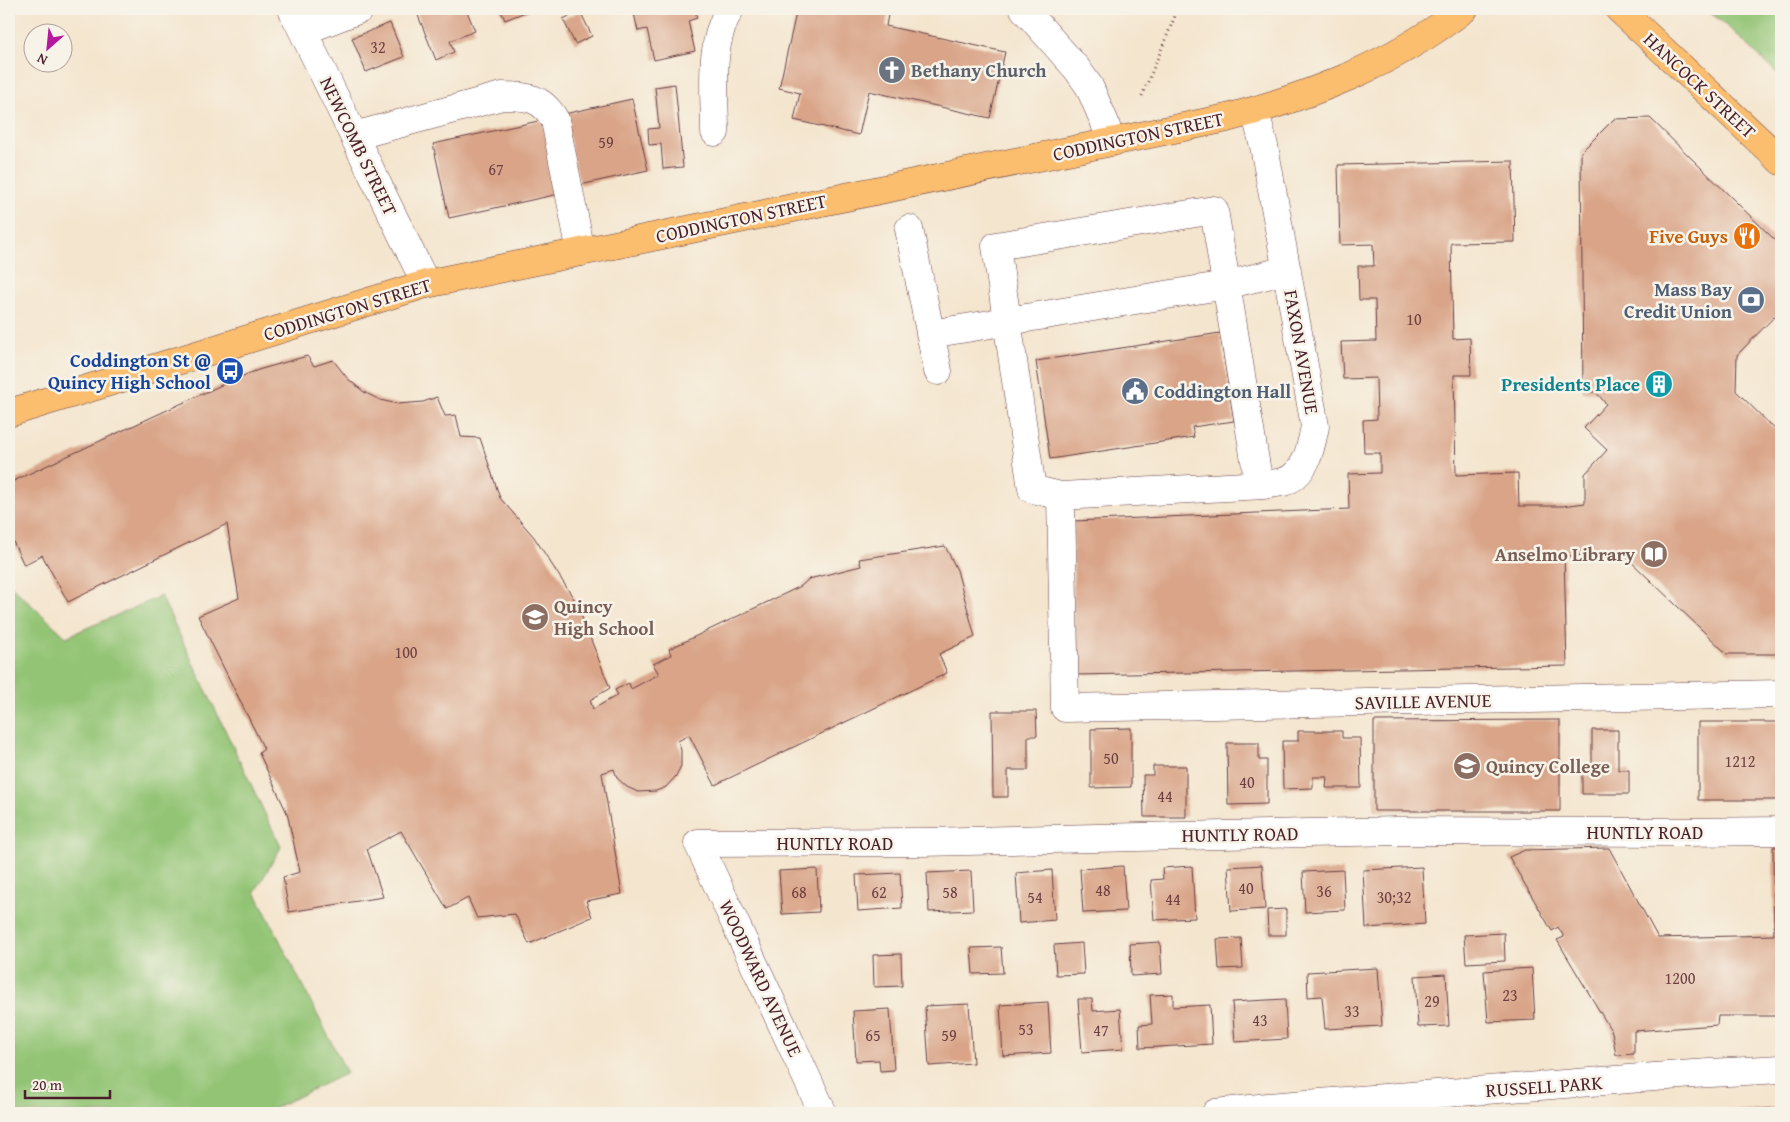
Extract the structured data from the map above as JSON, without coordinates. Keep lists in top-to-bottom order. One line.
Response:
{"streets":{"main road":["HANCOCK STREET","CODDINGTON STREET"],"street":["NEWCOMB STREET","FAXON AVENUE","SAVILLE AVENUE","HUNTLY ROAD","WOODWARD AVENUE","RUSSELL PARK"]},"crossings":[["CODDINGTON STREET","NEWCOMB STREET"],["CODDINGTON STREET","FAXON AVENUE"],["FAXON AVENUE","SAVILLE AVENUE"],["HUNTLY ROAD","WOODWARD AVENUE"]],"places":{"church":["Bethany Church"],"restaurant":["Five Guys"],"bank":["Mass Bay Credit Union"],"bus stop":["Coddington St @ Quincy High School"],"building":["Presidents Place"],"public building":["Coddington Hall"],"library":["Anselmo Library"],"school or university":["Quincy High School","Quincy College"]},"house_numbers":["32","59","67","10","100","50","1212","40","44","40","48","36","68","62","58","54","30;32","44","1200","23","29","33","43","53","47","65","59"],"scale_bar":"20 m","north":"bottom left"}
